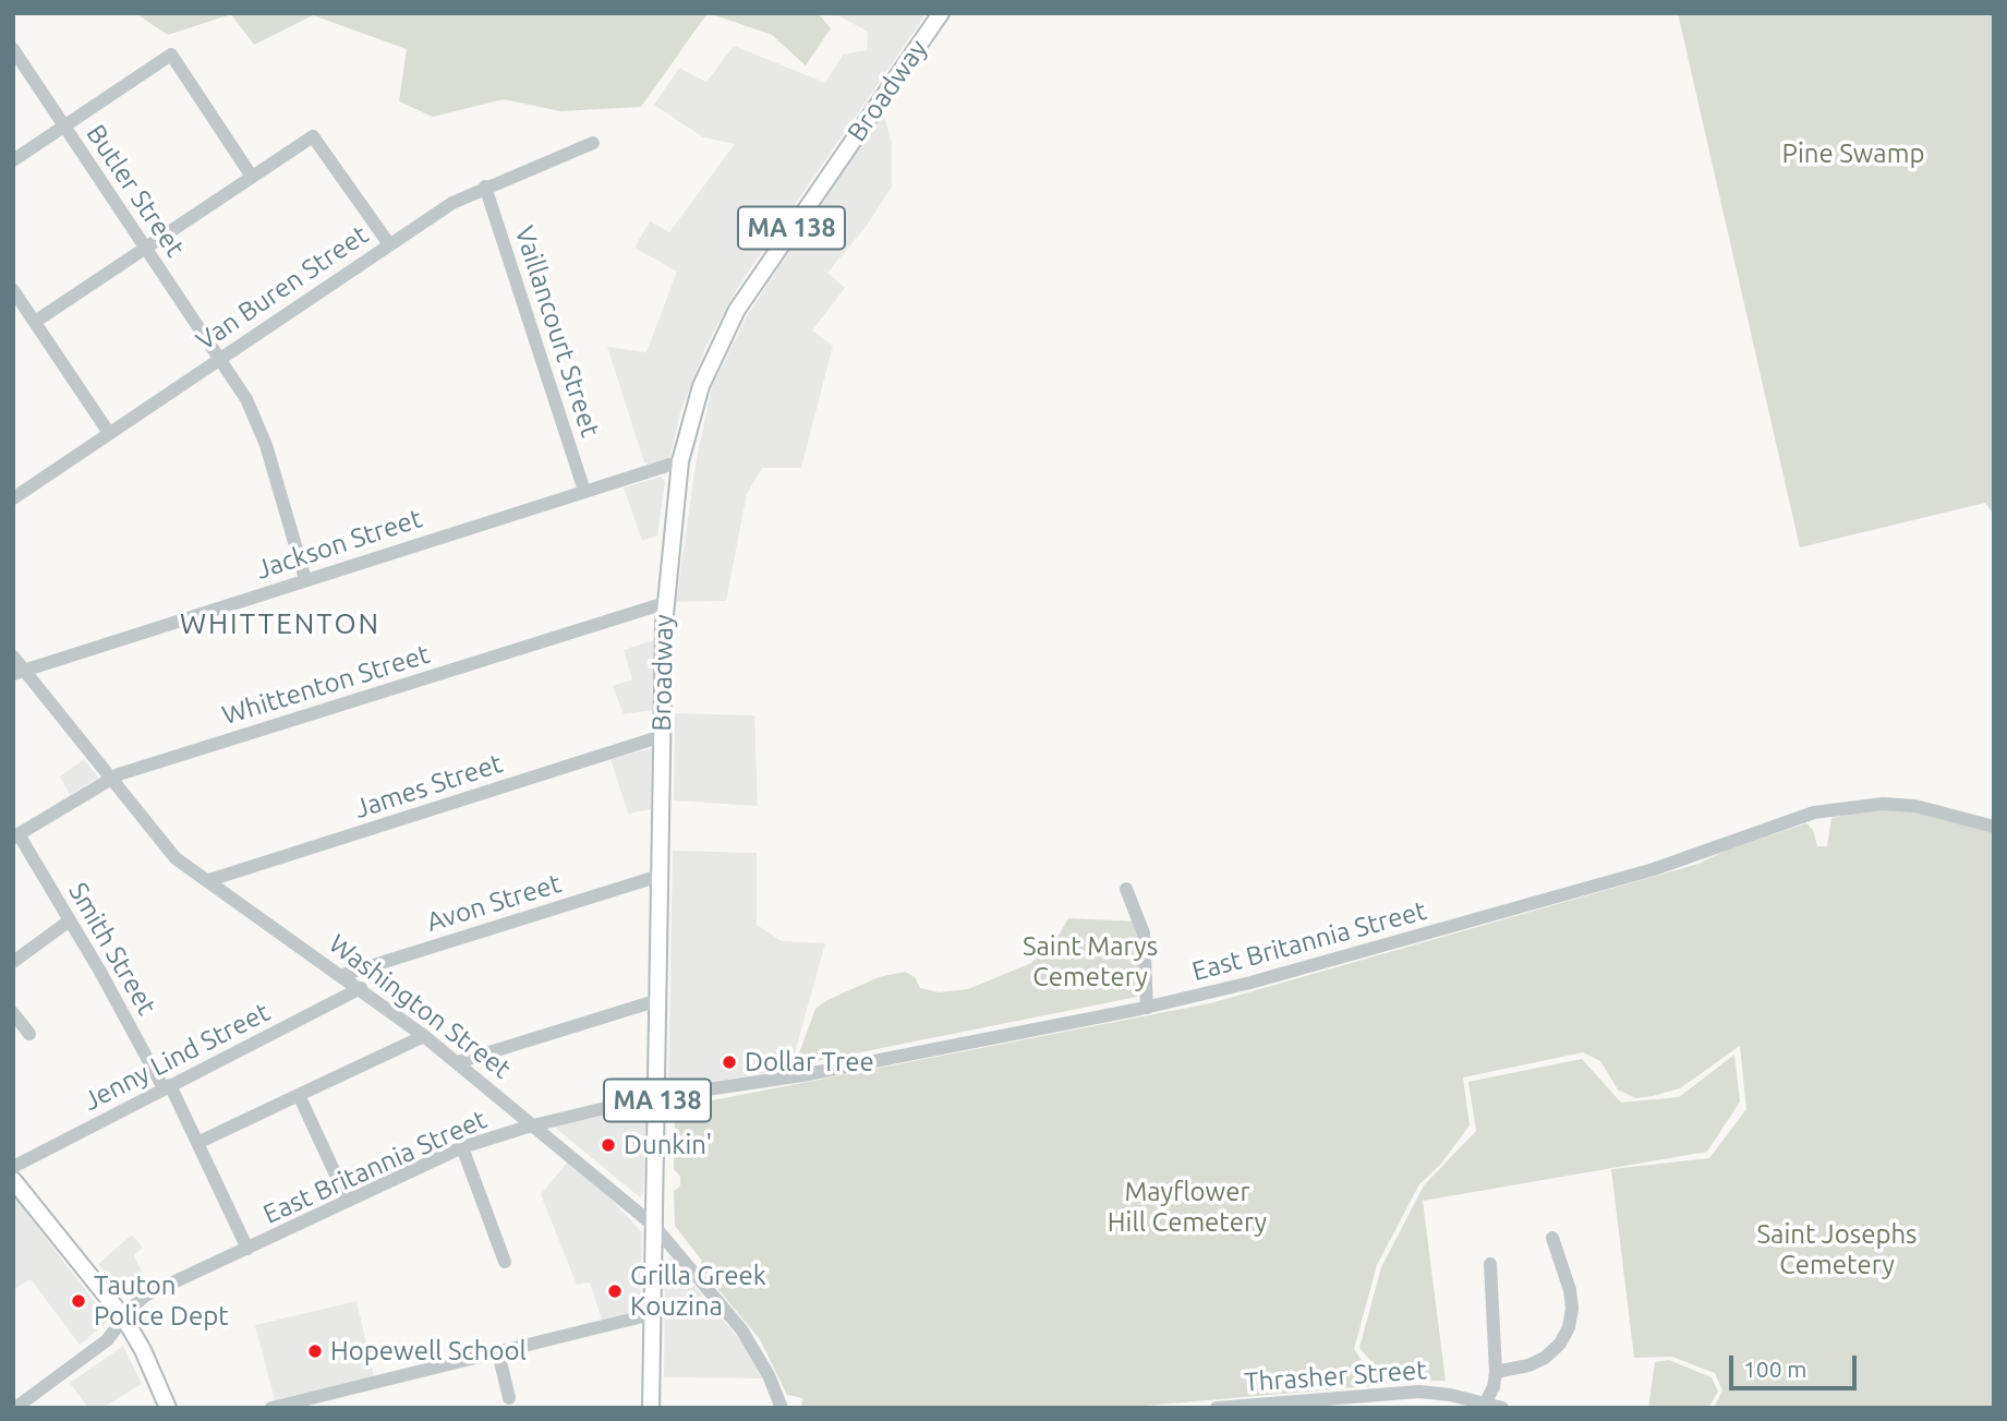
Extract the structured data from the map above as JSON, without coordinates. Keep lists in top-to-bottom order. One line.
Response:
{"streets":{"main road":["Broadway","MA 138"],"street":["Butler Street","Van Buren Street","Vaillancourt Street","Jackson Street","Whittenton Street","James Street","Avon Street","East Britannia Street","Smith Street","Washington Street","Jenny Lind Street","Thrasher Street"]},"crossings":[["Broadway","Jackson Street"],["Broadway","Whittenton Street"],["Broadway","James Street"],["Broadway","Avon Street"],["Broadway","East Britannia Street"],["Broadway","Washington Street"],["Butler Street","Van Buren Street"],["Butler Street","Jackson Street"],["Van Buren Street","Vaillancourt Street"],["Vaillancourt Street","Jackson Street"],["Jackson Street","Washington Street"],["Whittenton Street","Smith Street"],["Whittenton Street","Washington Street"],["James Street","Washington Street"],["Avon Street","Washington Street"],["East Britannia Street","Smith Street"],["East Britannia Street","Washington Street"],["Smith Street","Jenny Lind Street"],["Washington Street","Jenny Lind Street"]],"districts":["WHITTENTON"],"parks":["Pine Swamp","Saint Marys Cemetery","Mayflower Hill Cemetery","Saint Josephs Cemetery"],"places":["Dollar Tree","Dunkin'","Grilla Greek Kouzina","Tauton Police Dept","Hopewell School"],"scale_bar":"100 m"}
